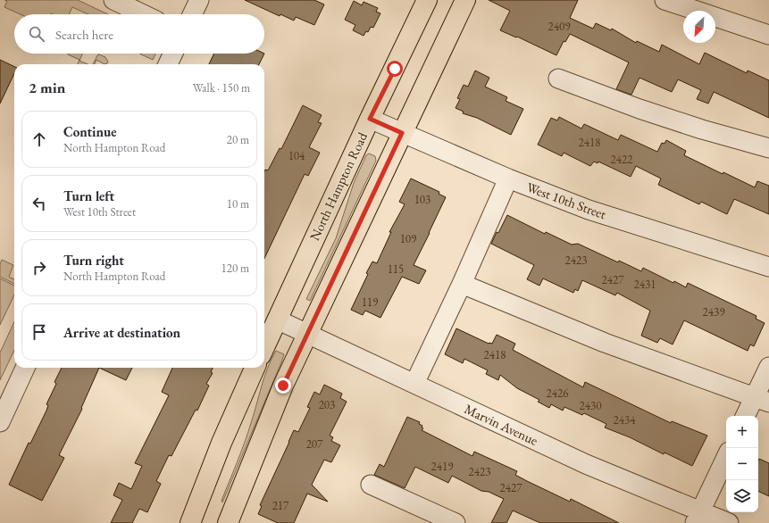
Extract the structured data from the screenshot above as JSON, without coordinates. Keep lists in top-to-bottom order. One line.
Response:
{"streets":{"main road":["North Hampton Road"],"street":["West 10th Street","Marvin Avenue"]},"crossings":[["North Hampton Road","West 10th Street"],["North Hampton Road","Marvin Avenue"]],"house_numbers":["2409","2418","104","2422","103","109","2423","115","2427","2431","119","2439","2418","2426","203","2430","2434","207","2419","2423","2427","217"],"north":"bottom left","page":{"search":"Search here","heading":["2 min","Walk · 150 m"],"list":[["Continue","North Hampton Road","20 m"],["Turn left","West 10th Street","10 m"],["Turn right","North Hampton Road","120 m"],"Arrive at destination"],"map_buttons":["+","−"]}}
